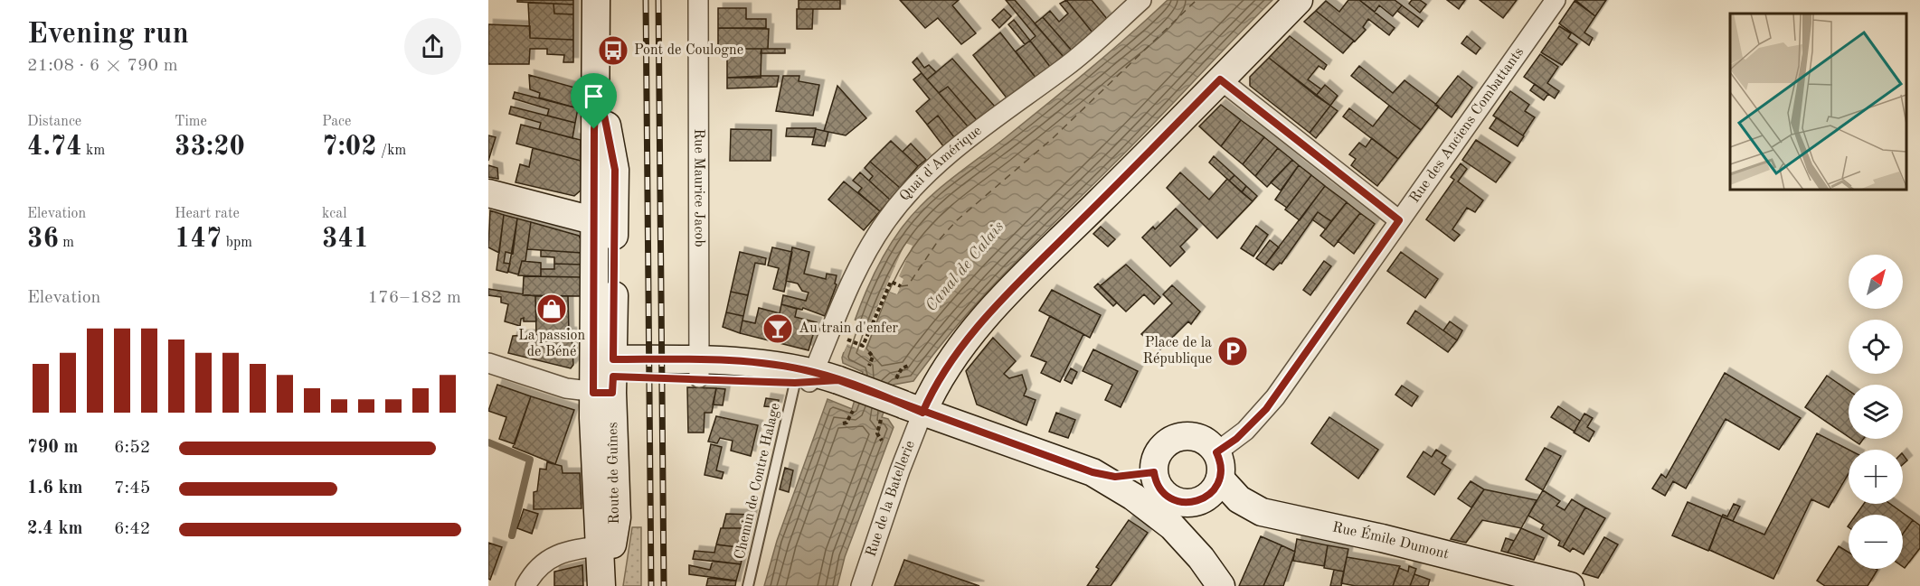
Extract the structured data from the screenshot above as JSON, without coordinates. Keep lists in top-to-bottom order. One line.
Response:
{"streets":{"street":["Rue des Anciens Combattants","Quai d'Amérique","Rue Maurice Jacob","Route de Guînes","Rue de la Batellerie","Rue Émile Dumont"],"lane":["Chemin de Contre Halage"]},"crossings":[["Rue des Anciens Combattants","Rue Émile Dumont"],["Quai d'Amérique","Chemin de Contre Halage"]],"water":["Canal de Calais"],"places":{"bus stop":["Pont de Coulogne"],"shop":["La passion de Béné"],"bar":["Au train d'enfer"],"parking":["Place de la République"]},"north":"top right","page":{"heading":["Evening run","21:08 · 6 × 790 m"],"stats":[["Distance","4.74 km"],["Time","33:20"],["Pace","7:02 /km"],["Elevation","36 m"],["Heart rate","147 bpm"],["kcal","341"]],"map_buttons":["+","−"],"chart":["Elevation","176–182 m"],"list":[{"name":"790 m","note":"6:52"},{"name":"1.6 km","note":"7:45"},{"name":"2.4 km","note":"6:42"}]}}
